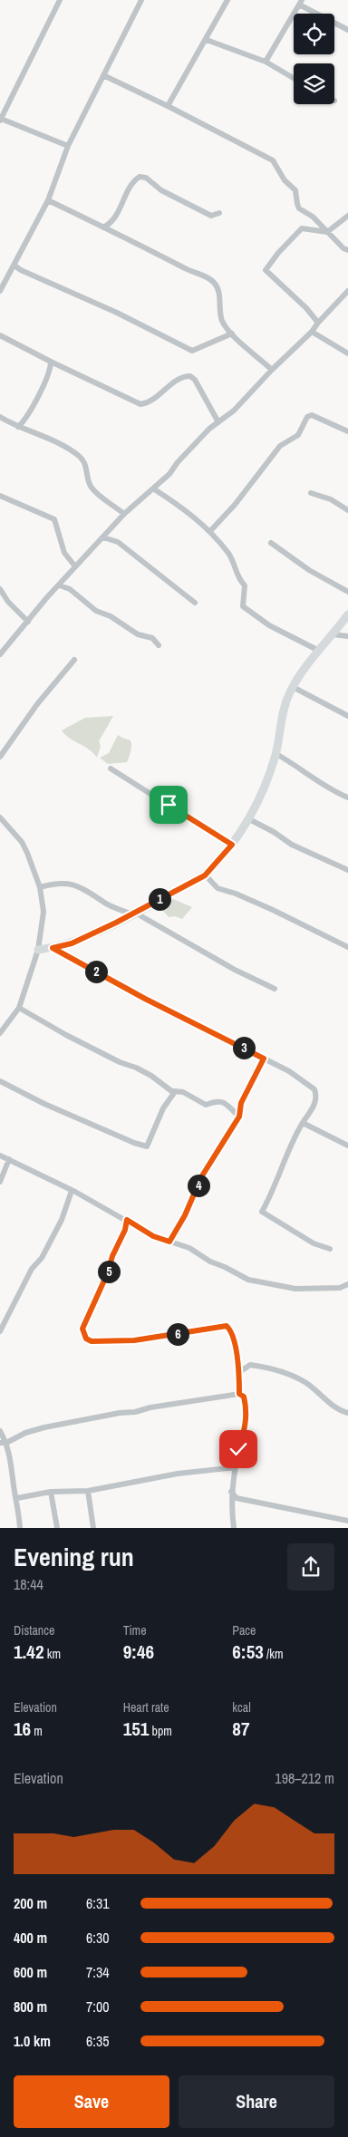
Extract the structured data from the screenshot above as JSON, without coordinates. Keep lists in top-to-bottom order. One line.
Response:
{"page":{"pins":["1","2","3","4","5","6"],"heading":["Evening run","18:44"],"stats":[["Distance","1.42 km"],["Time","9:46"],["Pace","6:53 /km"],["Elevation","16 m"],["Heart rate","151 bpm"],["kcal","87"]],"chart":["Elevation","198–212 m"],"list":[{"name":"200 m","note":"6:31"},{"name":"400 m","note":"6:30"},{"name":"600 m","note":"7:34"},{"name":"800 m","note":"7:00"},{"name":"1.0 km","note":"6:35"}],"buttons":["Save","Share"]}}
